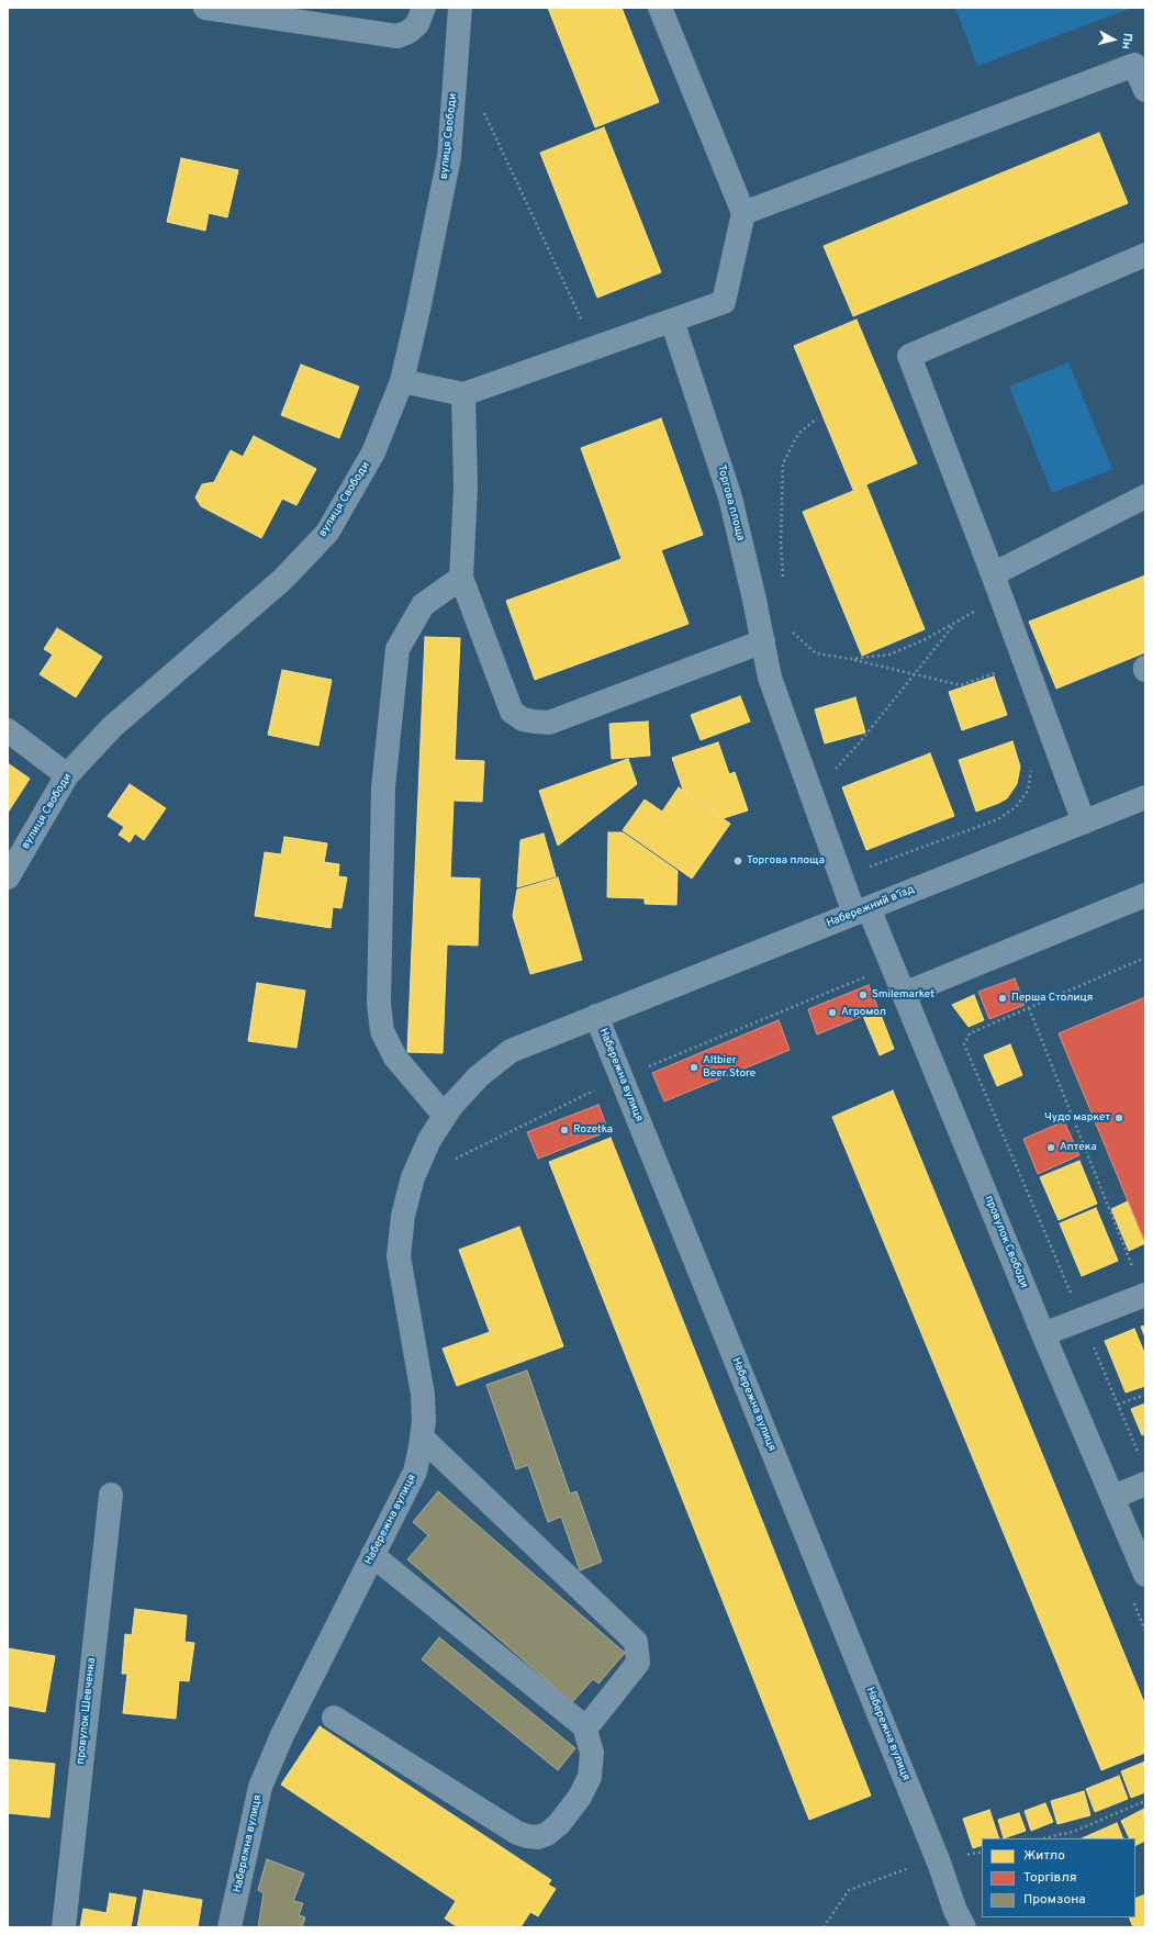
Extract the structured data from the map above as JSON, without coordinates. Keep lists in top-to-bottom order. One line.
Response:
{"streets":{"street":["вулиця Свободи","Торгова площа","Набережний в’їзд","Набережна вулиця","провулок Свободи","провулок Шевченка"]},"crossings":[["Торгова площа","Набережний в’їзд"],["Торгова площа","провулок Свободи"],["Набережний в’їзд","Набережна вулиця"],["Набережний в’їзд","провулок Свободи"]],"places":["Торгова площа","Smilemarket","Перша Столиця","Агромол","Altbier Beer Store","Чудо маркет","Rozetka","Аптека"],"legend":["Житло","Торгівля","Промзона"],"north":"right"}
